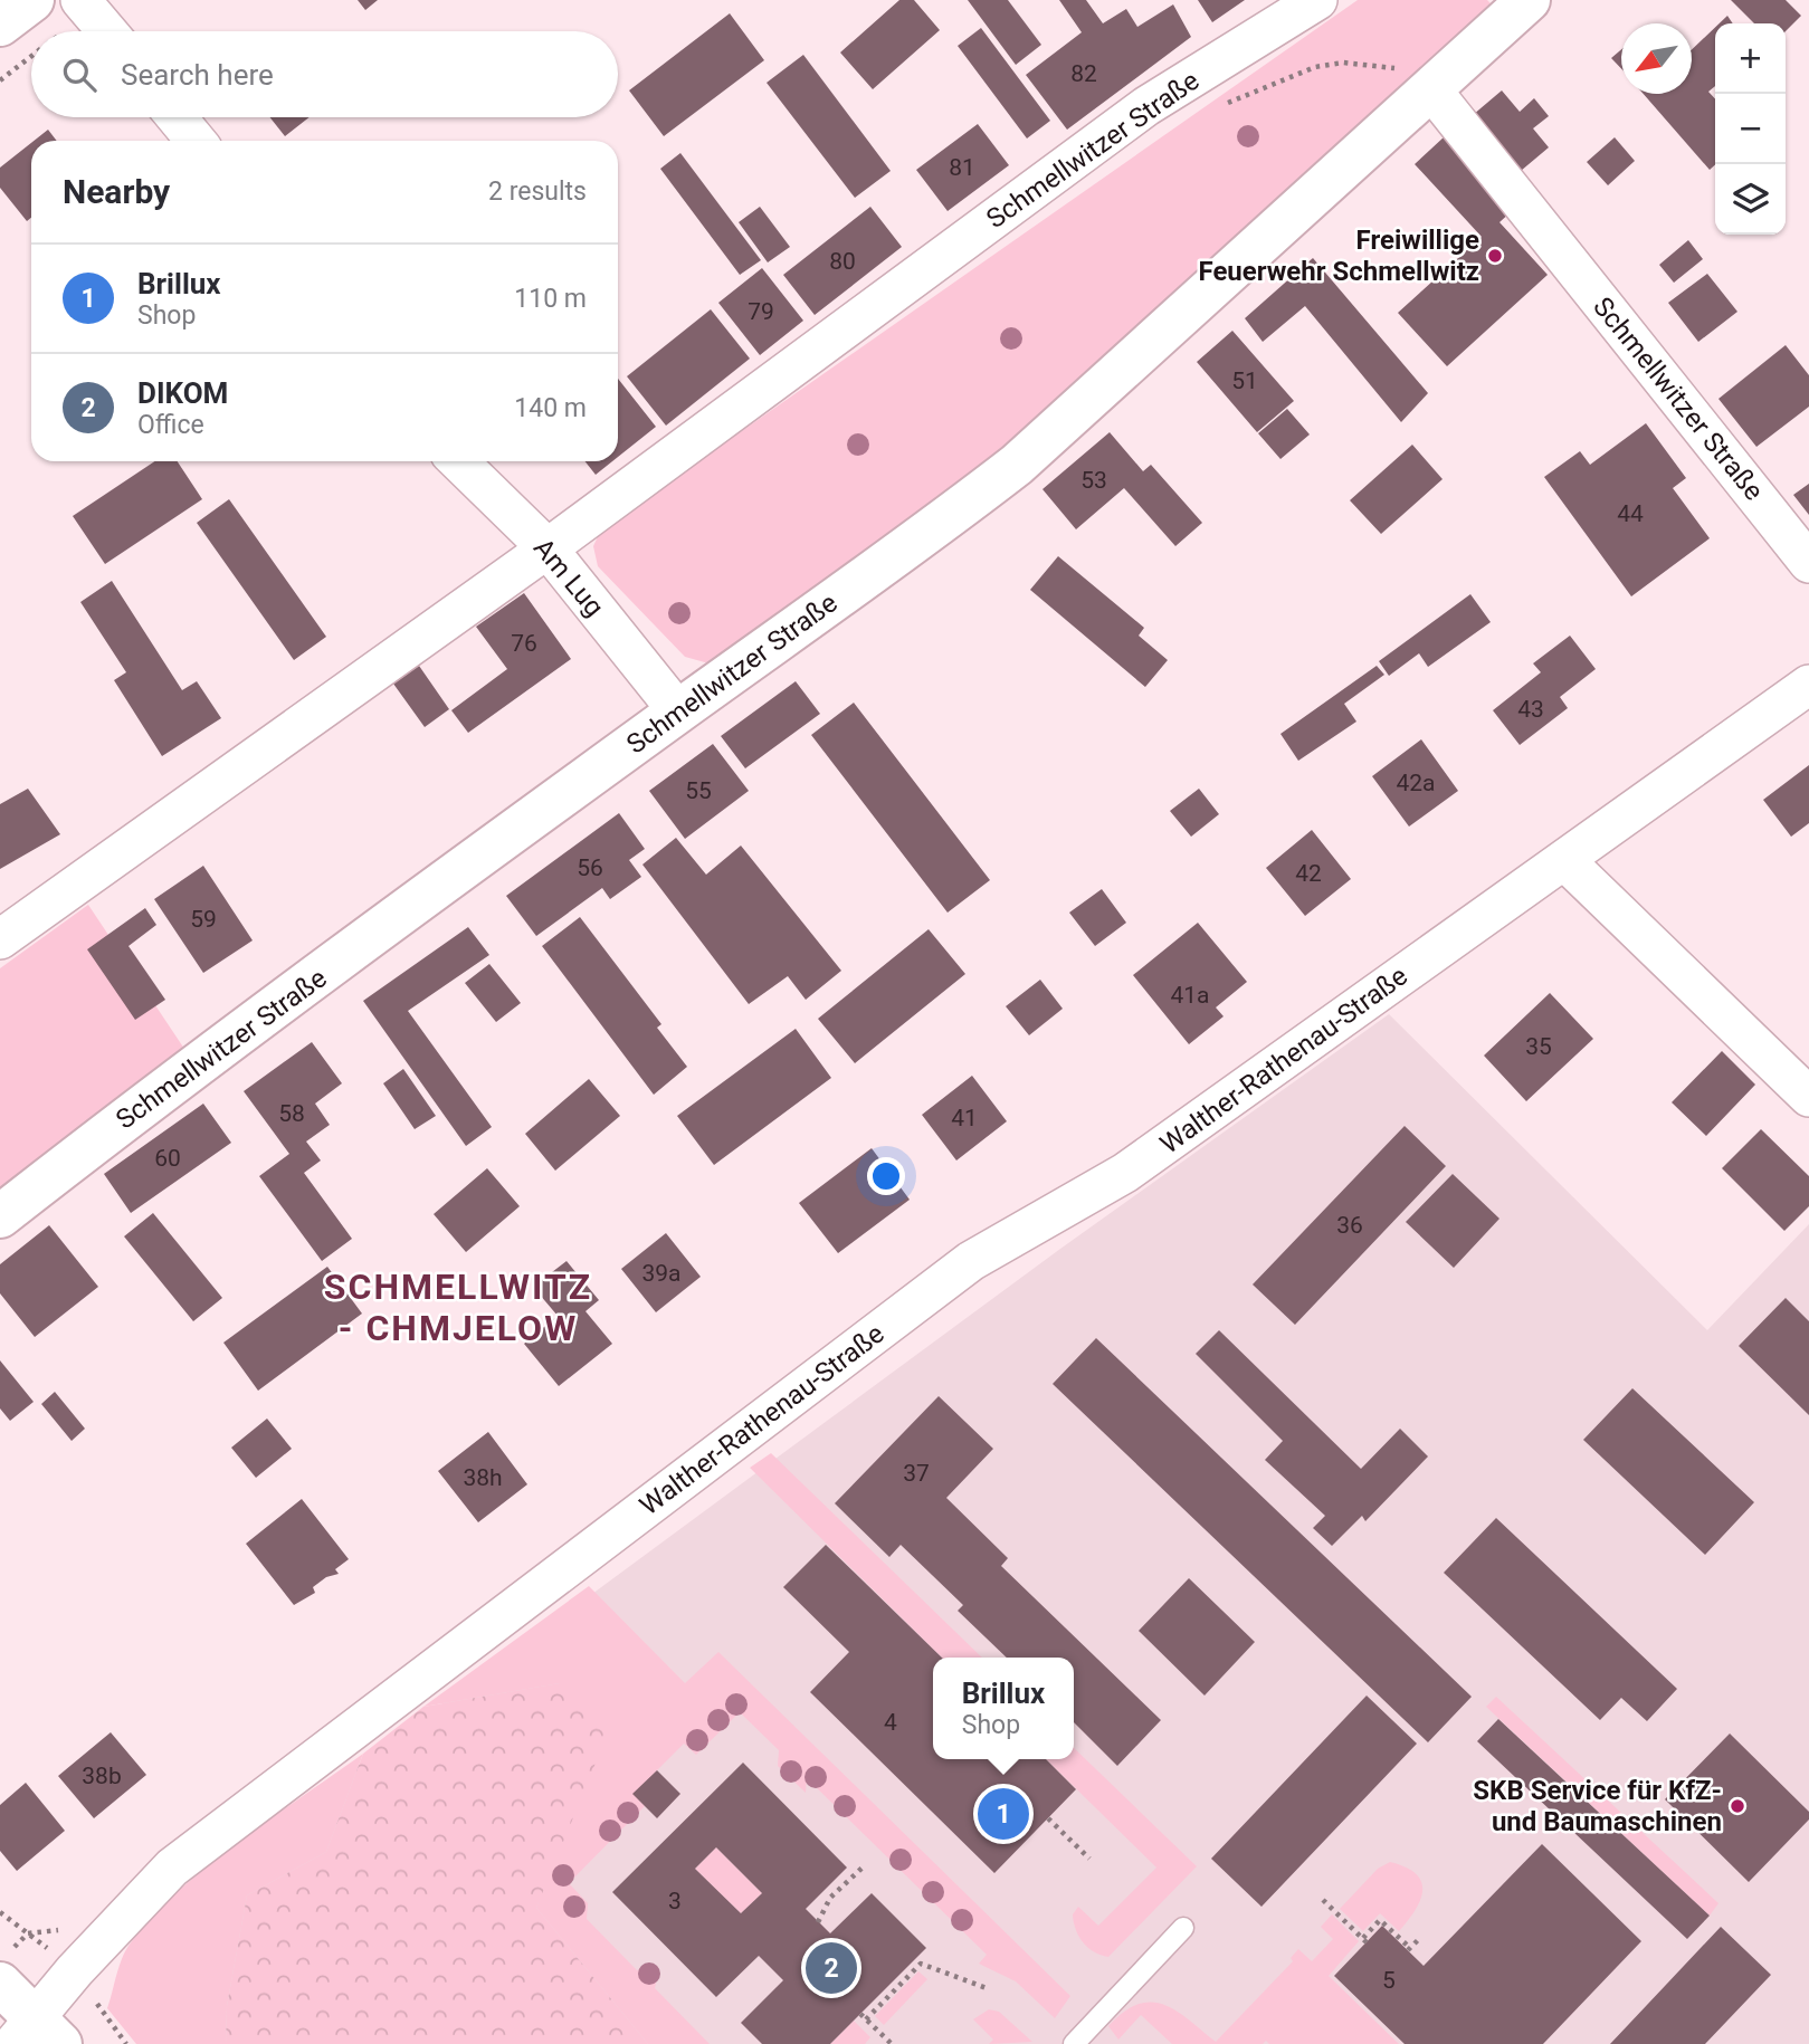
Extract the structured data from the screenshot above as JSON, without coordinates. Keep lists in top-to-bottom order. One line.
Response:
{"streets":{"street":["Schmellwitzer Straße","Am Lug","Walther-Rathenau-Straße"]},"crossings":[["Schmellwitzer Straße","Am Lug"]],"districts":["SCHMELLWITZ - CHMJELOW"],"places":["Freiwillige Feuerwehr Schmellwitz","SKB Service für KfZ- und Baumaschinen"],"house_numbers":["82","81","80","79","51","53","44","76","43","42a","55","56","42","59","41a","35","58","41","60","36","39a","37","38h","4","38b","3","5"],"north":"bottom left","page":{"map_buttons":["+","−"],"search":"Search here","heading":["Nearby","2 results"],"list":[{"mark":"1","name":"Brillux","note":"Shop","value":"110 m"},{"mark":"2","name":"DIKOM","note":"Office","value":"140 m"}],"popup":["Brillux","Shop"],"pins":["1","2"]}}
